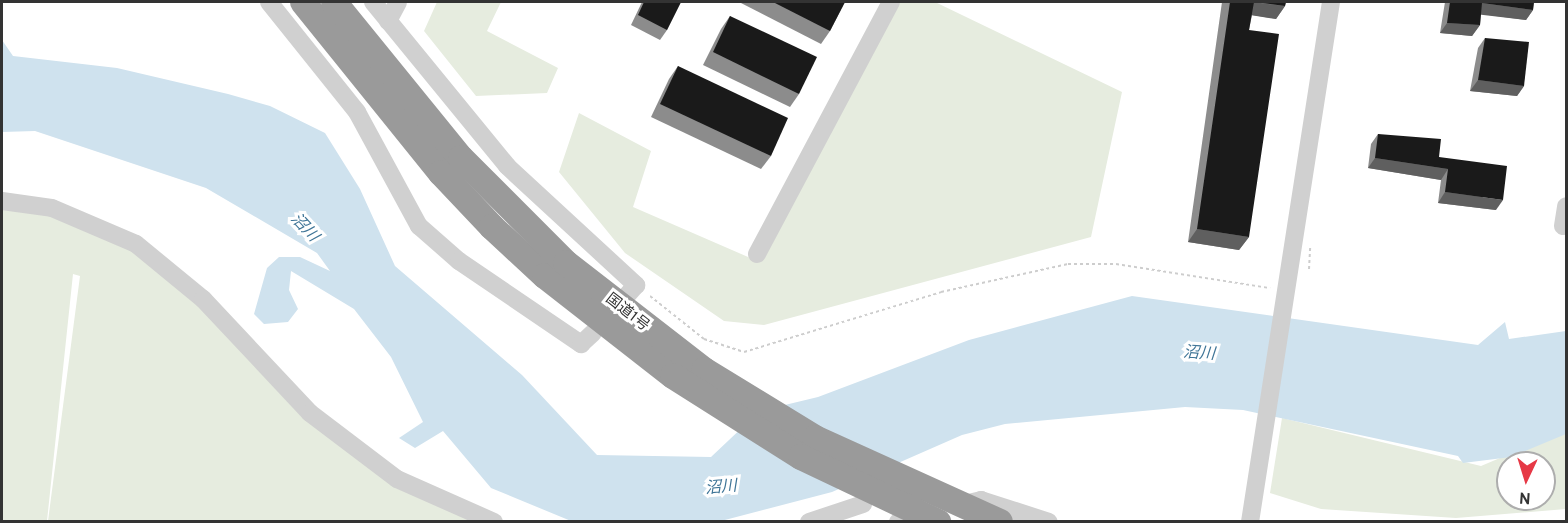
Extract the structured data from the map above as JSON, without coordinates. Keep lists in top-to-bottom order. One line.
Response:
{"streets":{"highway":["国道1号"]},"water":["沼川"],"north":"bottom"}
